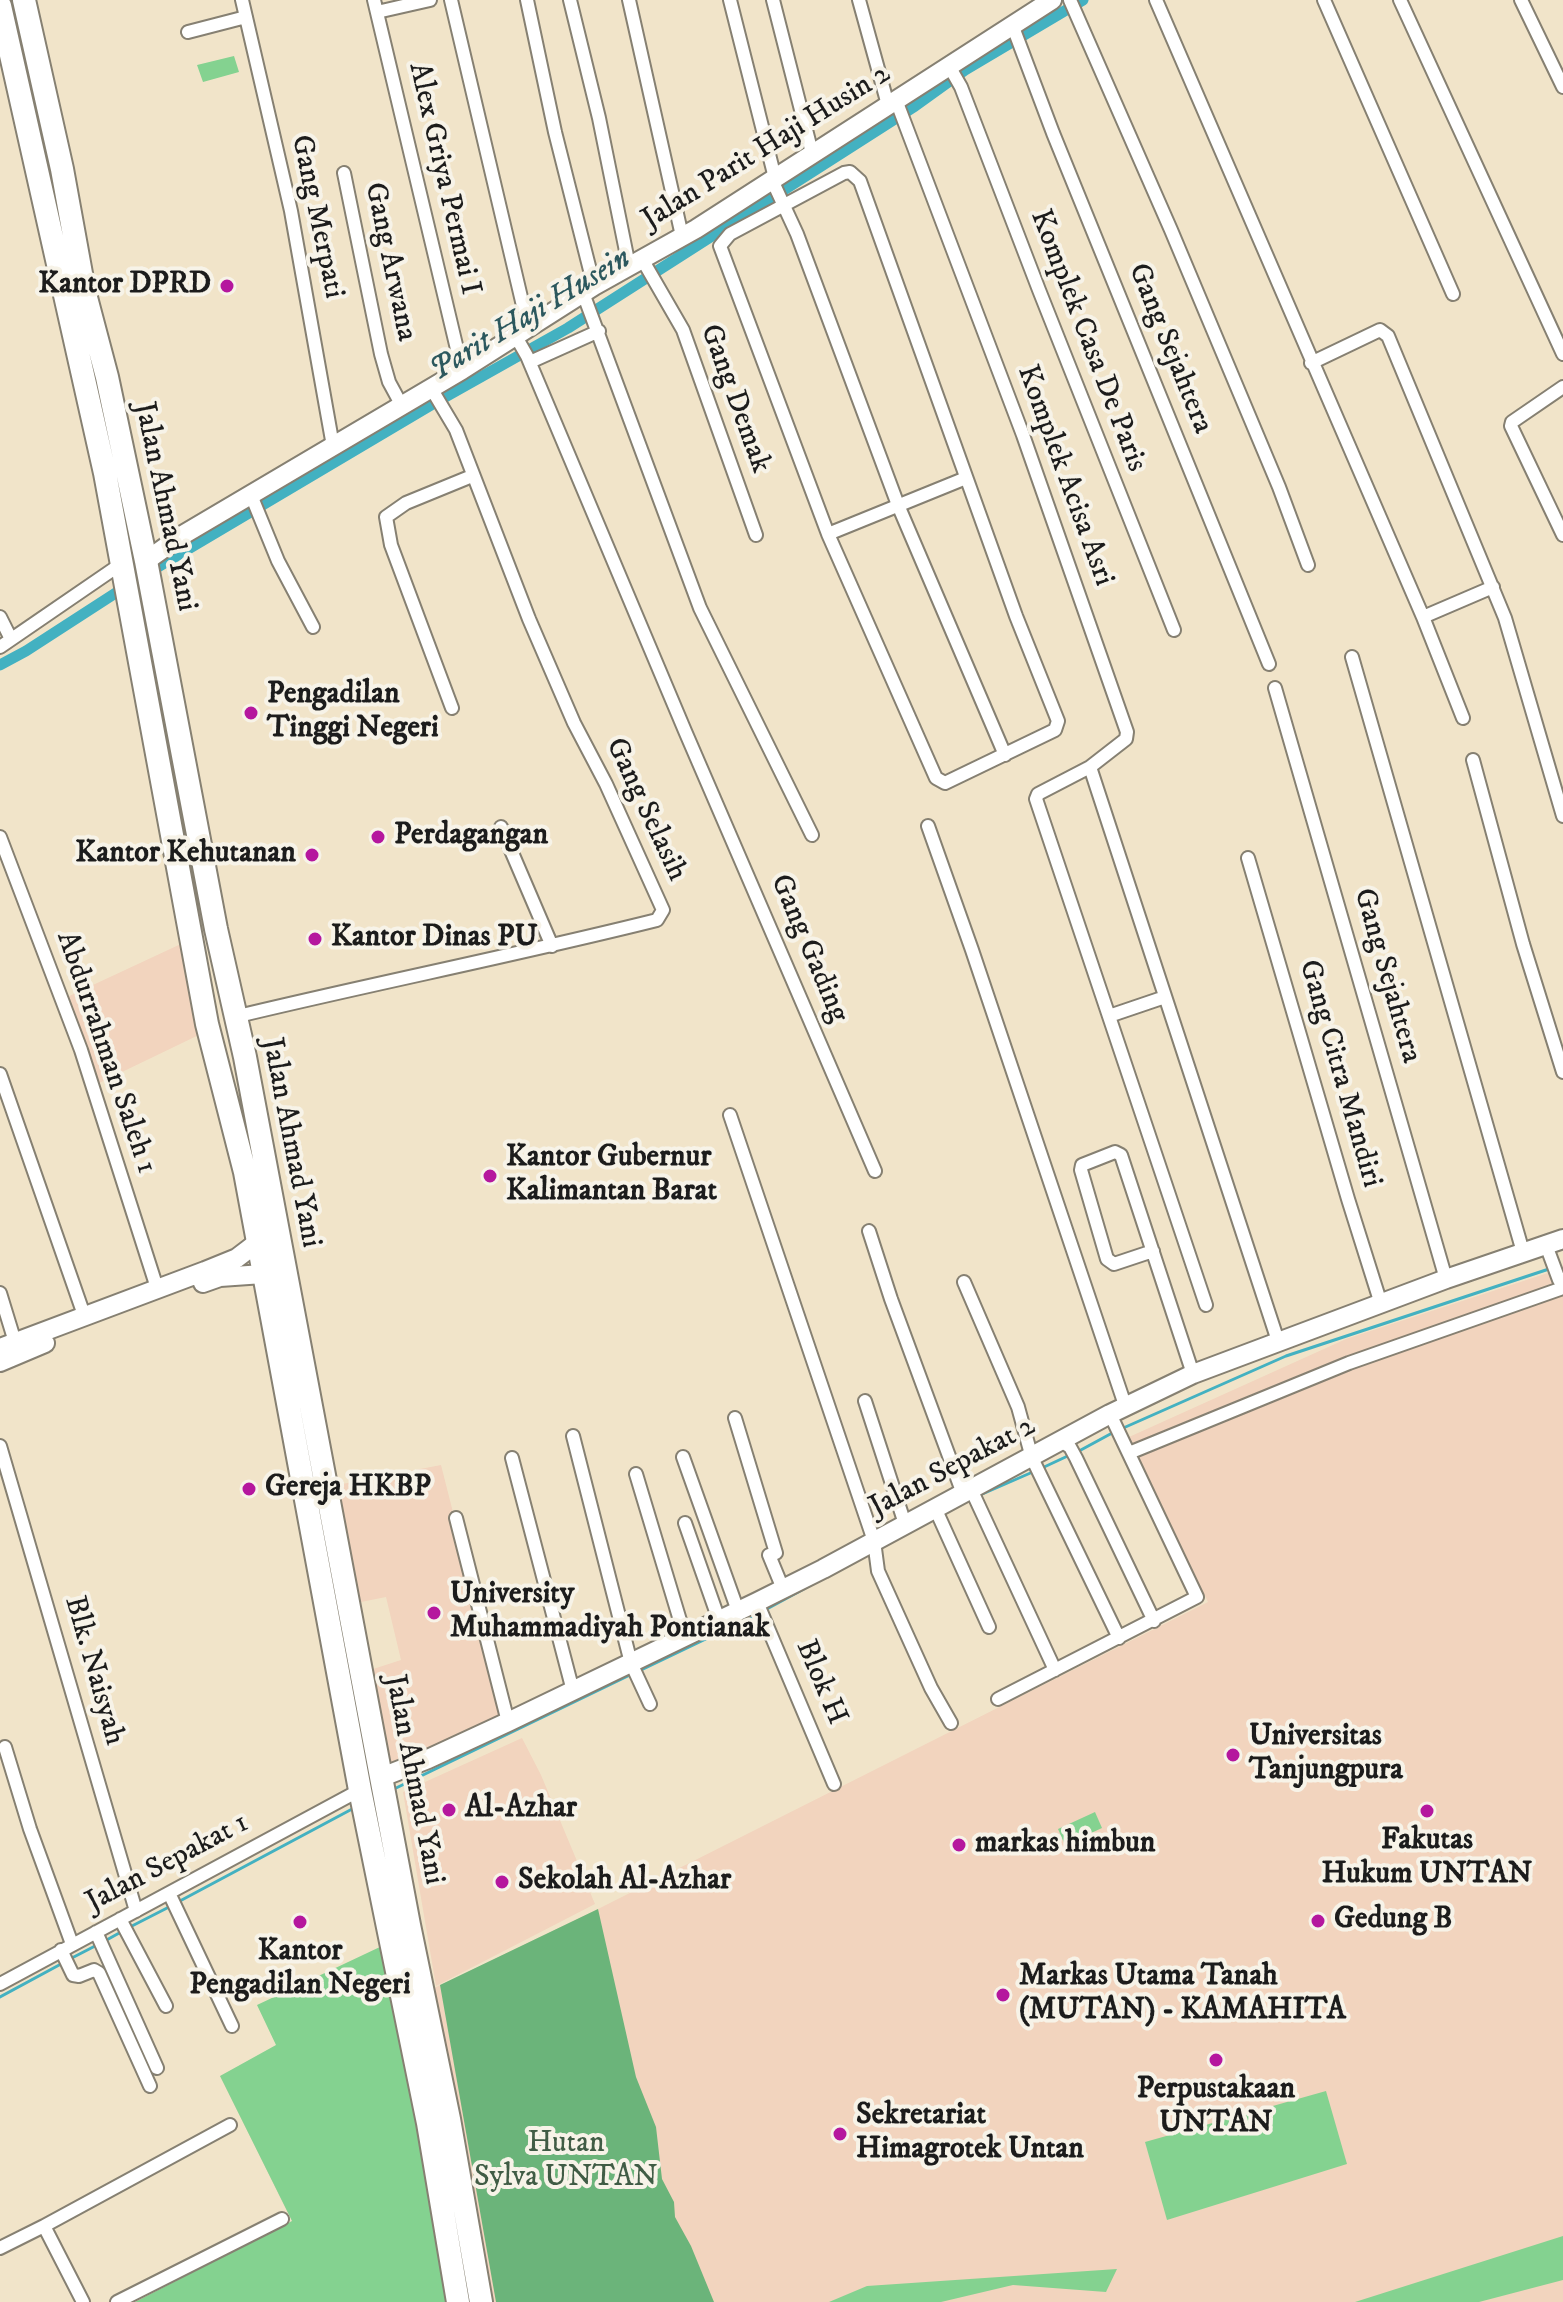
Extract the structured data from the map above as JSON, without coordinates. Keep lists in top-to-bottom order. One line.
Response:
{"streets":{"highway":["Jalan Ahmad Yani"],"street":["Jalan Parit Haji Husin 2","Alex Griya Permai I","Gang Merpati","Gang Arwana","Komplek Casa De Paris","Gang Sejahtera","Gang Demak","Komplek Acisa Asri","Gang Selasih","Gang Gading","Abdurrahman Saleh 1","Gang Citra Mandiri","Jalan Sepakat 2","Blk. Naisyah","Blok H","Jalan Sepakat 1"]},"crossings":[["Jalan Parit Haji Husin 2","Alex Griya Permai I"],["Jalan Parit Haji Husin 2","Gang Merpati"],["Jalan Parit Haji Husin 2","Gang Arwana"],["Jalan Parit Haji Husin 2","Komplek Casa De Paris"],["Jalan Parit Haji Husin 2","Gang Sejahtera"],["Jalan Parit Haji Husin 2","Gang Demak"],["Jalan Parit Haji Husin 2","Komplek Acisa Asri"],["Jalan Parit Haji Husin 2","Jalan Ahmad Yani"],["Jalan Parit Haji Husin 2","Gang Selasih"],["Alex Griya Permai I","Gang Gading"],["Gang Sejahtera","Jalan Sepakat 2"],["Jalan Ahmad Yani","Gang Selasih"],["Jalan Ahmad Yani","Jalan Sepakat 2"],["Jalan Ahmad Yani","Jalan Sepakat 1"],["Gang Citra Mandiri","Jalan Sepakat 2"],["Jalan Sepakat 2","Blok H"],["Jalan Sepakat 2","Jalan Sepakat 1"],["Blk. Naisyah","Jalan Sepakat 1"]],"water":["Parit Haji Husein"],"parks":["Hutan Sylva UNTAN"],"places":["Kantor DPRD","Pengadilan Tinggi Negeri","Perdagangan","Kantor Kehutanan","Kantor Dinas PU","Kantor Gubernur Kalimantan Barat","Gereja HKBP","University Muhammadiyah Pontianak","Universitas Tanjungpura","Al-Azhar","Fakutas Hukum UNTAN","markas himbun","Sekolah Al-Azhar","Gedung B","Kantor Pengadilan Negeri","Markas Utama Tanah (MUTAN) - KAMAHITA","Perpustakaan UNTAN","Sekretariat Himagrotek Untan"]}
